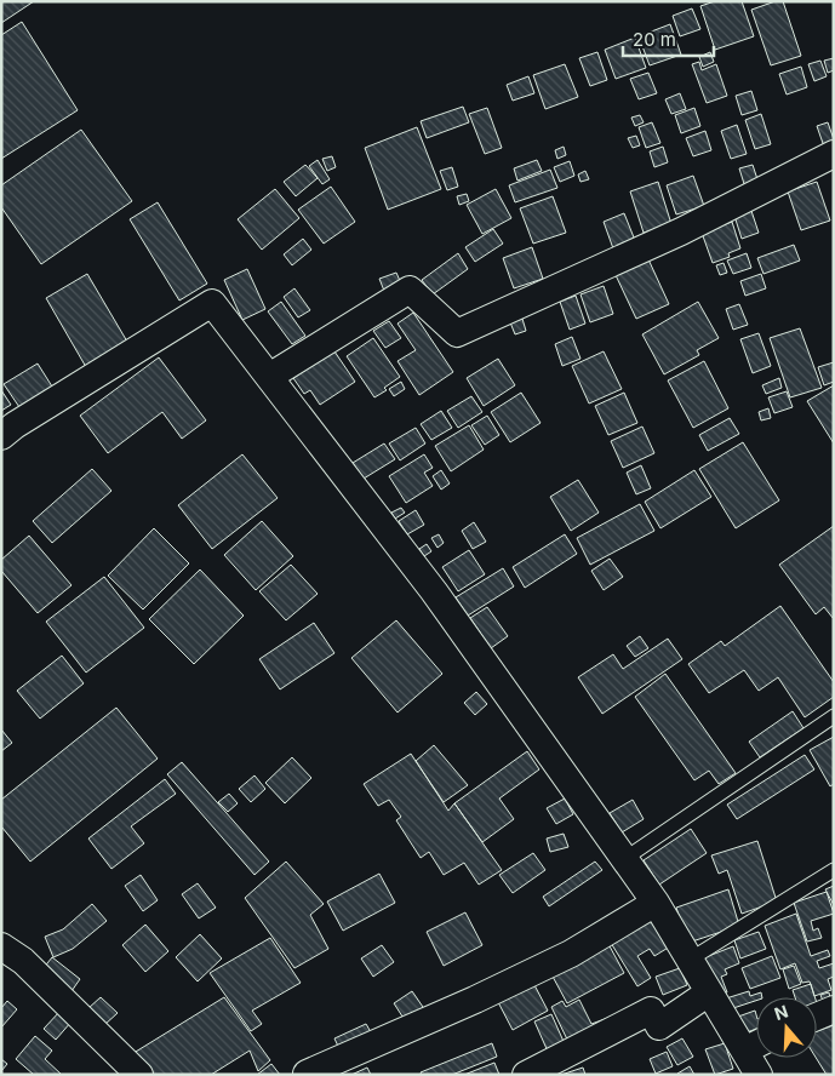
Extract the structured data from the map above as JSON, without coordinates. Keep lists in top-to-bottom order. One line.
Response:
{"scale_bar":"20 m","north":"top"}
